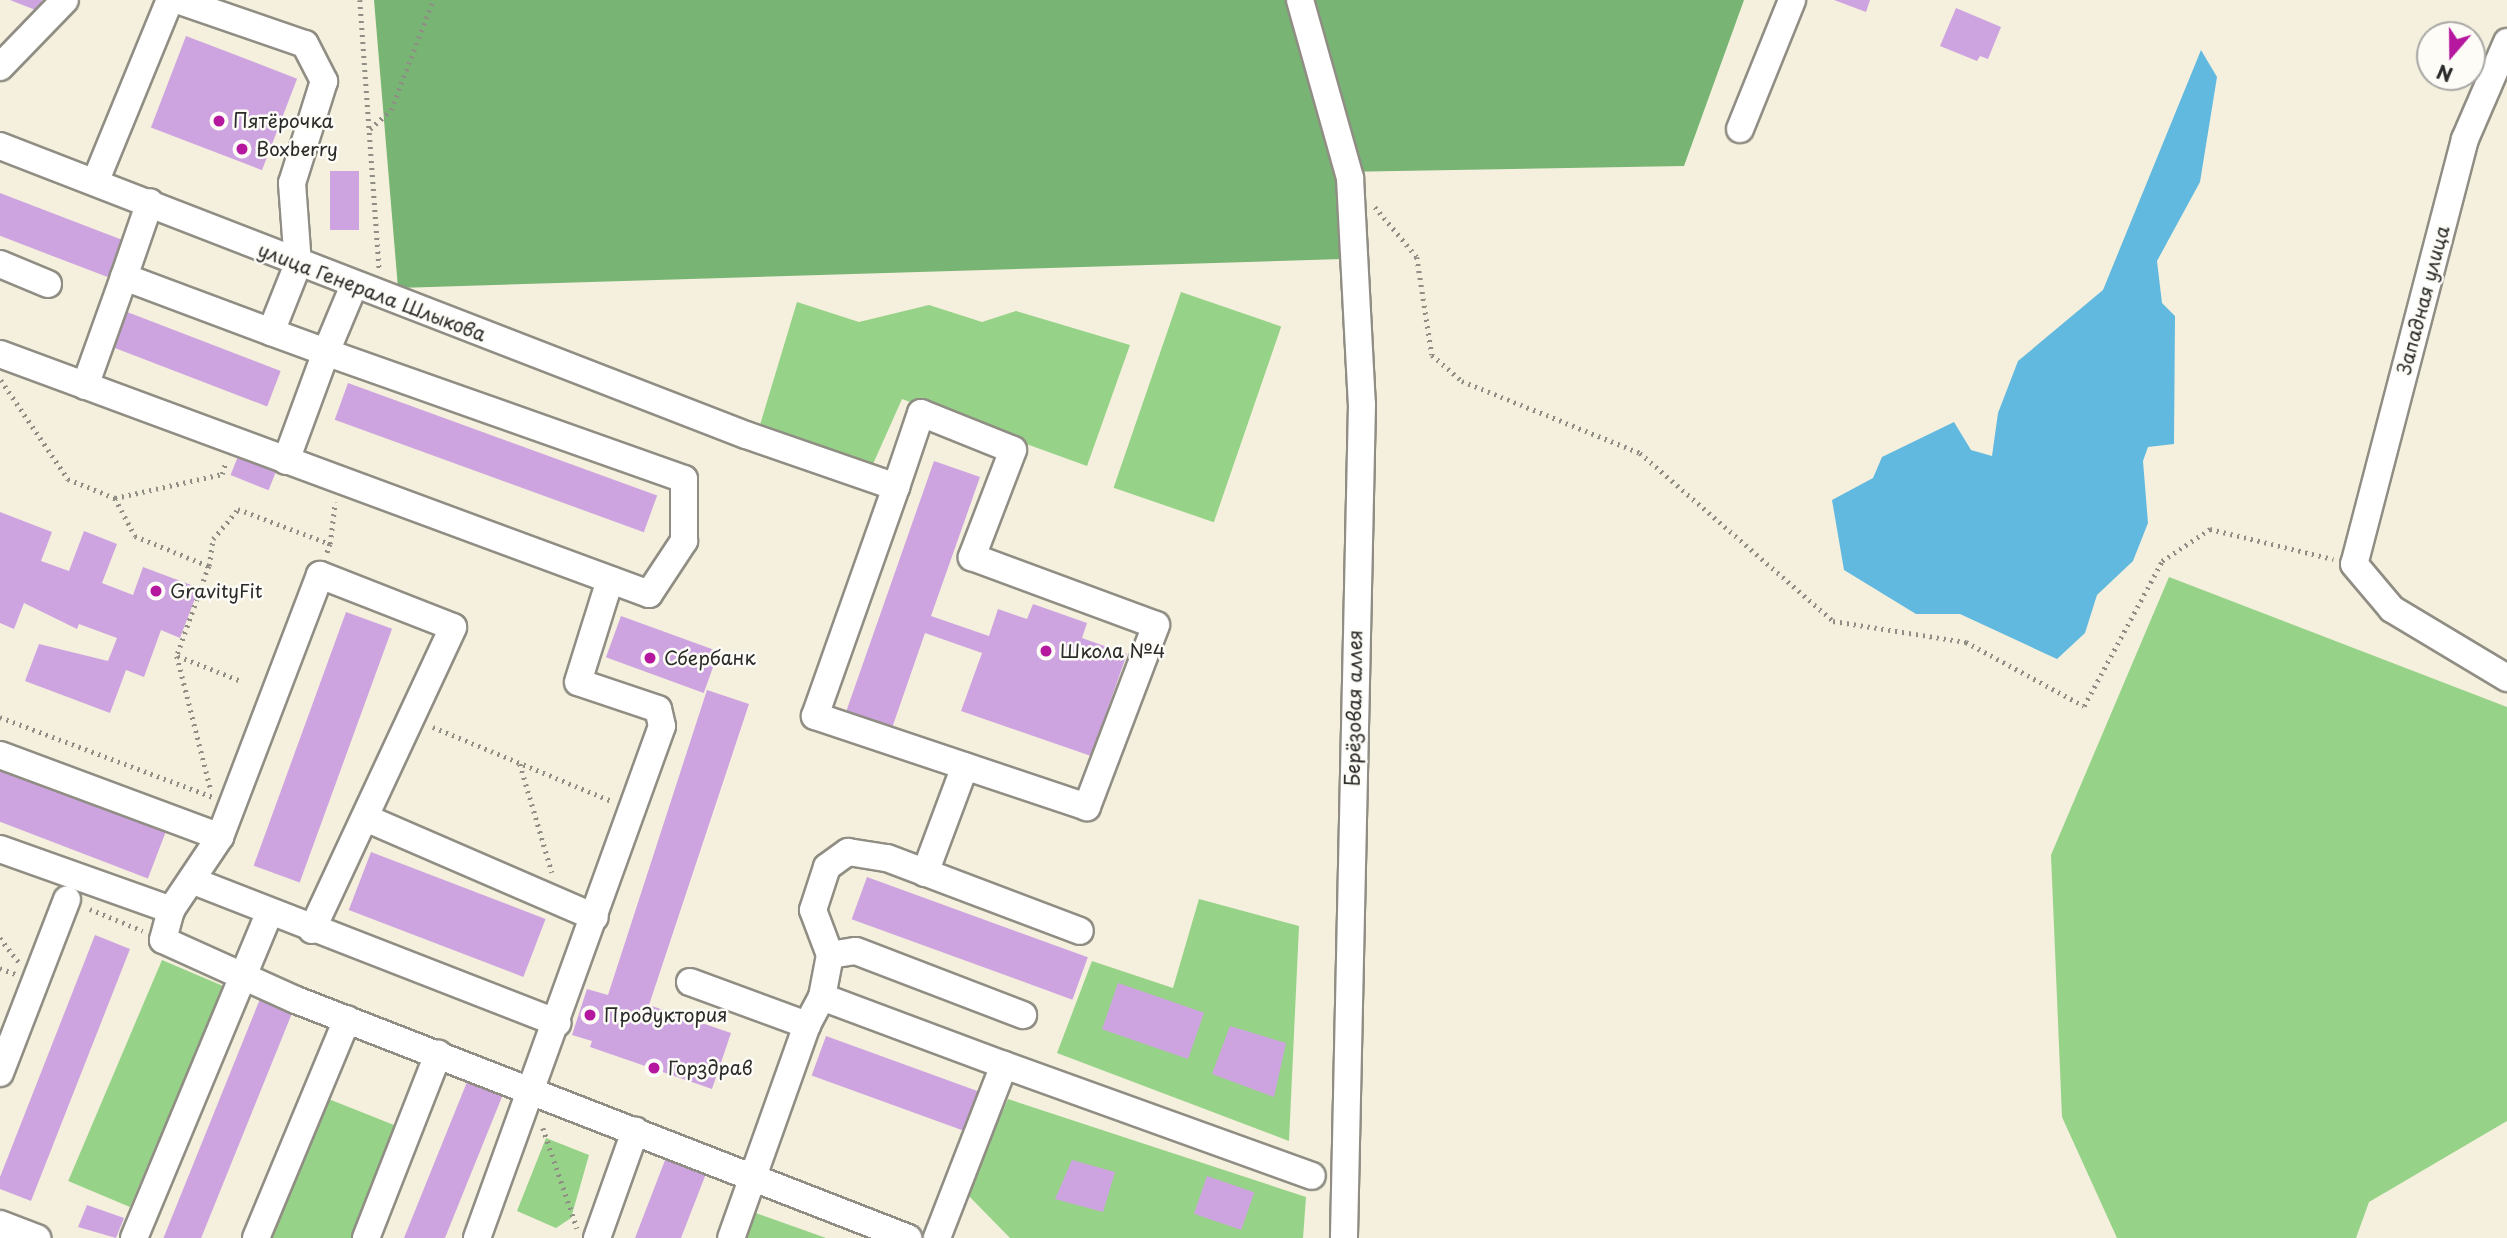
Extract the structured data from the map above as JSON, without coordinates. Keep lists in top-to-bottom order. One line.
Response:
{"streets":{"street":["улица Генерала Шлыкова","Западная улица","Берёзовая аллея"]},"places":["Пятёрочка","Boxberry","GravityFit","Школа №4","Сбербанк","Продуктория","Горздрав"],"north":"bottom"}
